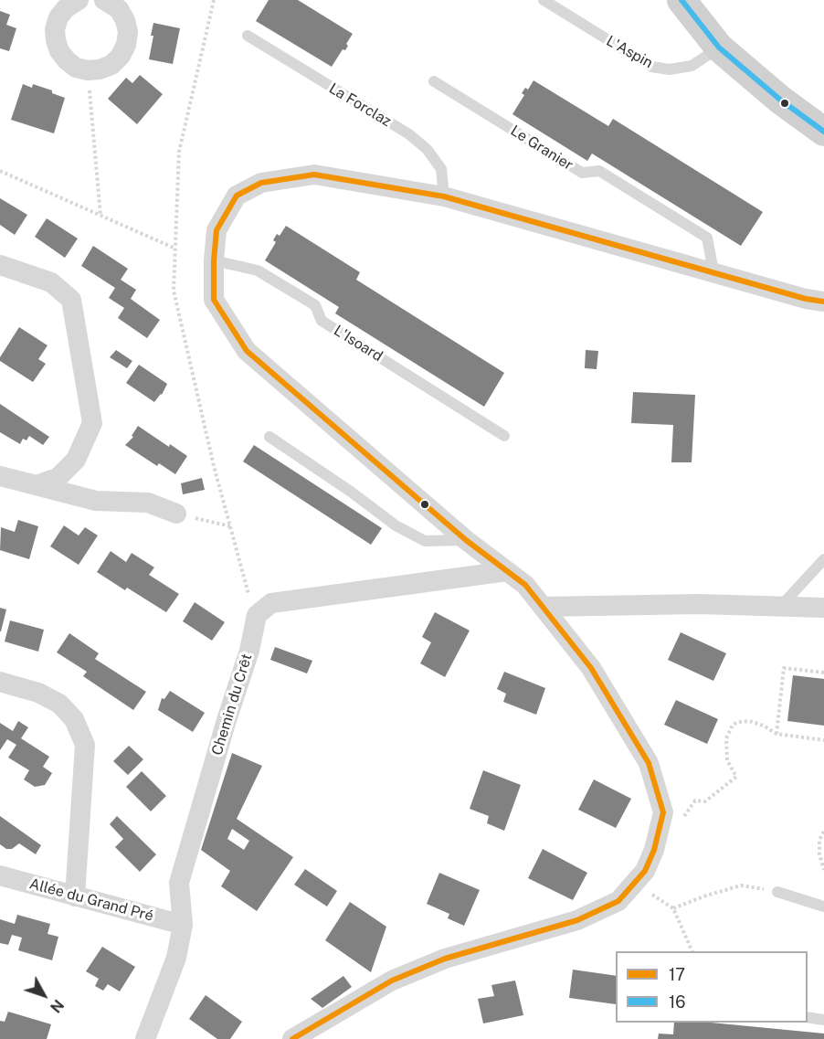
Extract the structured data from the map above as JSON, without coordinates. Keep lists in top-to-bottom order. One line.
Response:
{"streets":{"street":["Chemin du Crêt","Allée du Grand Pré"],"lane":["L'Aspin","La Forclaz","Le Granier","L'Isoard"]},"crossings":[["Chemin du Crêt","Allée du Grand Pré"]],"lines":["transit line 16","transit line 17"],"legend":["17","16"],"north":"bottom right"}
